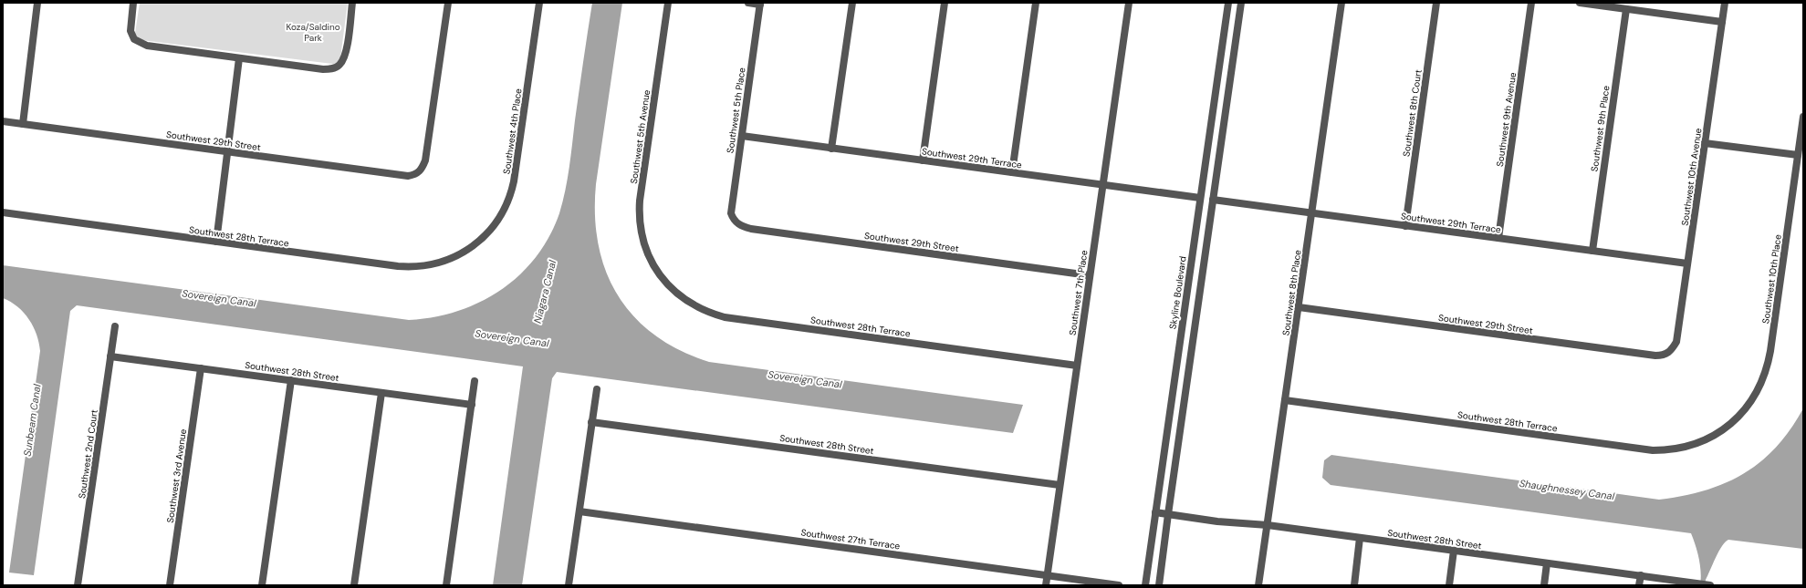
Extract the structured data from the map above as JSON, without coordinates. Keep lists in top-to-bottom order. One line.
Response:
{"streets":{"street":["Southwest 5th Place","Southwest 8th Court","Southwest 9th Avenue","Southwest 9th Place","Southwest 4th Place","Southwest 5th Avenue","Southwest 29th Street","Southwest 29th Terrace","Southwest 10th Avenue","Southwest 28th Terrace","Southwest 10th Place","Southwest 7th Place","Skyline Boulevard","Southwest 8th Place","Southwest 28th Street","Southwest 2nd Court","Southwest 3rd Avenue","Southwest 27th Terrace"]},"crossings":[["Southwest 5th Place","Southwest 29th Street"],["Southwest 5th Place","Southwest 29th Terrace"],["Southwest 8th Court","Southwest 29th Terrace"],["Southwest 9th Avenue","Southwest 29th Terrace"],["Southwest 9th Place","Southwest 29th Terrace"],["Southwest 4th Place","Southwest 28th Terrace"],["Southwest 5th Avenue","Southwest 28th Terrace"],["Southwest 29th Street","Southwest 10th Avenue"],["Southwest 29th Street","Southwest 7th Place"],["Southwest 29th Street","Southwest 8th Place"],["Southwest 29th Terrace","Southwest 10th Avenue"],["Southwest 29th Terrace","Southwest 7th Place"],["Southwest 29th Terrace","Skyline Boulevard"],["Southwest 29th Terrace","Southwest 8th Place"],["Southwest 28th Terrace","Southwest 10th Place"],["Southwest 28th Terrace","Southwest 7th Place"],["Southwest 28th Terrace","Southwest 8th Place"],["Southwest 7th Place","Southwest 28th Street"],["Southwest 7th Place","Southwest 27th Terrace"],["Skyline Boulevard","Southwest 28th Street"],["Southwest 8th Place","Southwest 28th Street"],["Southwest 28th Street","Southwest 2nd Court"],["Southwest 28th Street","Southwest 3rd Avenue"]],"water":["Niagara Canal","Sovereign Canal","Sunbeam Canal","Shaughnessey Canal"],"parks":["Koza/Saldino Park"]}
